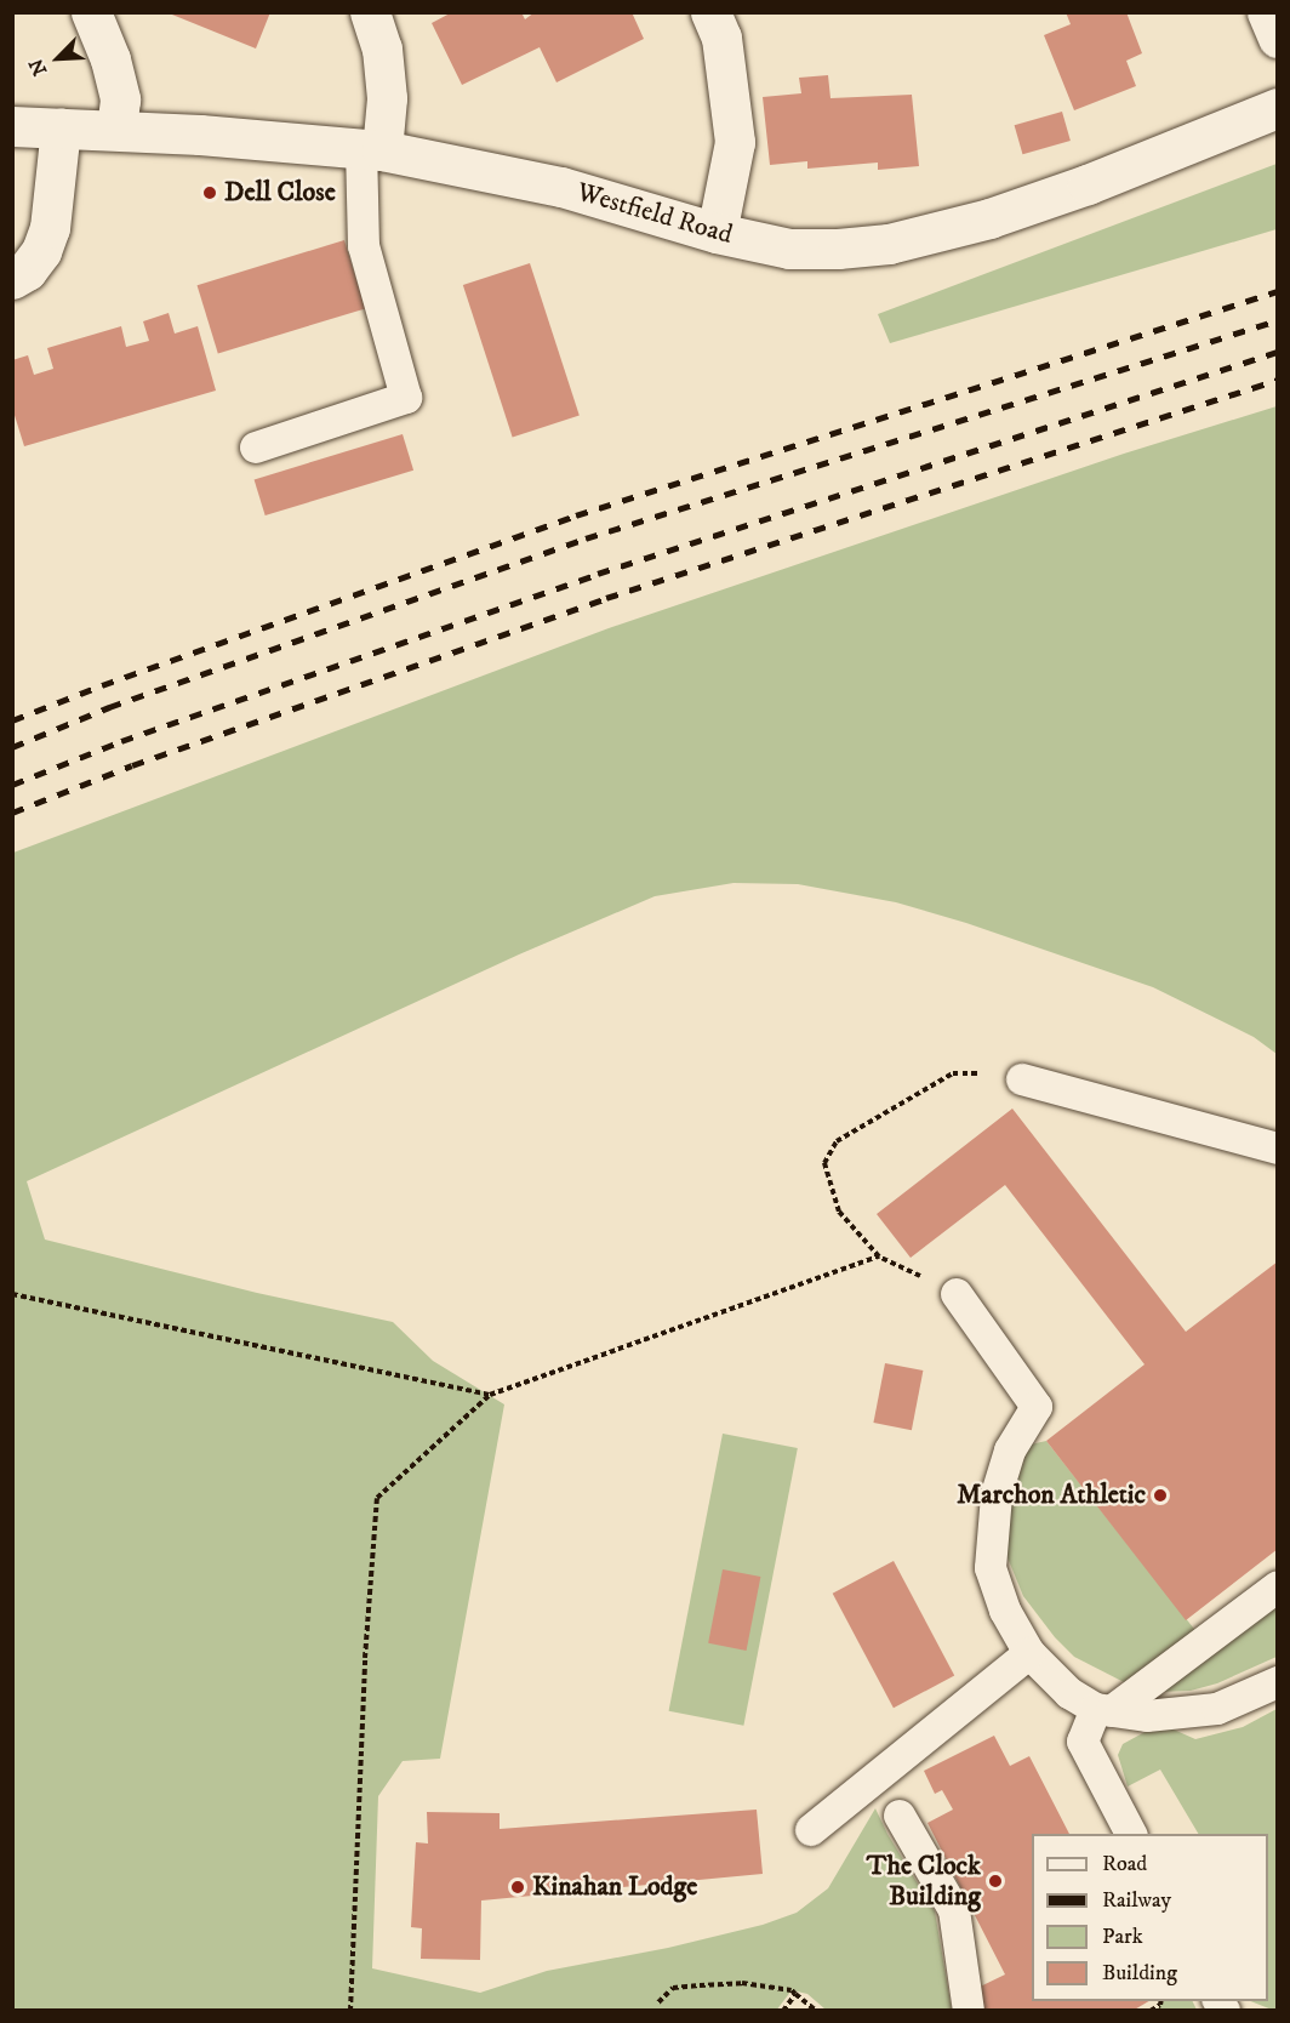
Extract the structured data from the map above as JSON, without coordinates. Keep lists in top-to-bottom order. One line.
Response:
{"streets":{"street":["Westfield Road"]},"places":["Dell Close","Marchon Athletic","The Clock Building","Kinahan Lodge"],"legend":["Road","Railway","Park","Building"],"north":"bottom left"}
